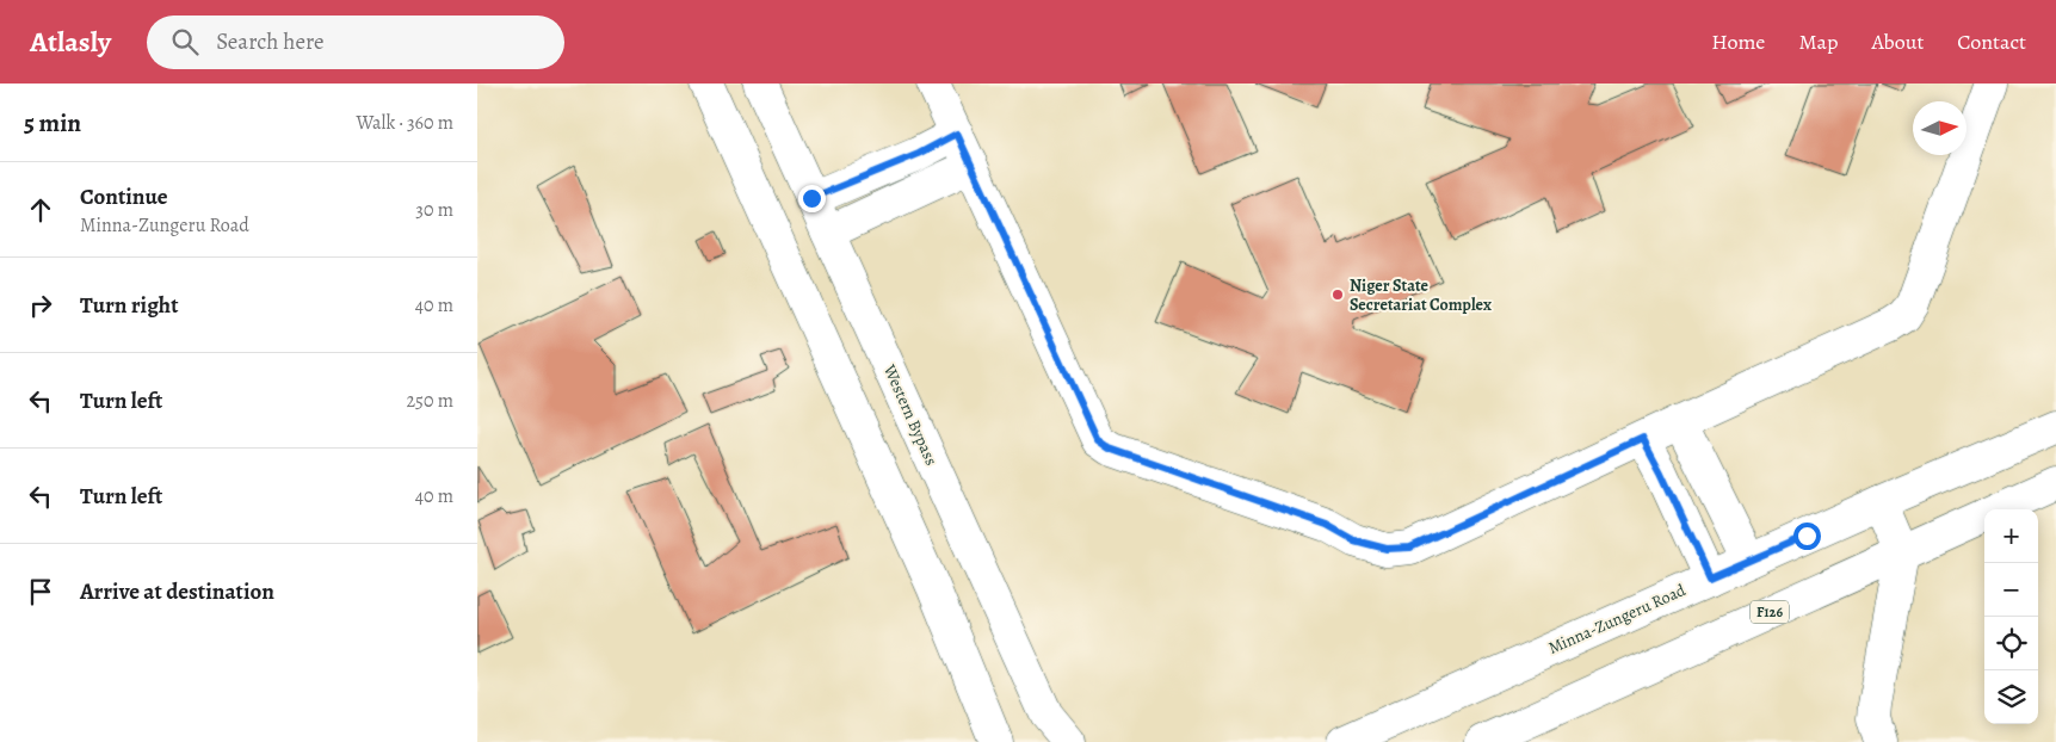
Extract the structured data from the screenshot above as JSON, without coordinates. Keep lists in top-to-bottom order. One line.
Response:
{"streets":{"main road":["Western Bypass","F126","Minna-Zungeru Road"]},"places":["Niger State Secretariat Complex"],"north":"right","page":{"header":"Atlasly","search":"Search here","nav":["Home","Map","About","Contact"],"heading":["5 min","Walk · 360 m"],"list":[["Continue","Minna-Zungeru Road","30 m"],["Turn right","40 m"],["Turn left","250 m"],["Turn left","40 m"],"Arrive at destination"],"map_buttons":["+","−"]}}
